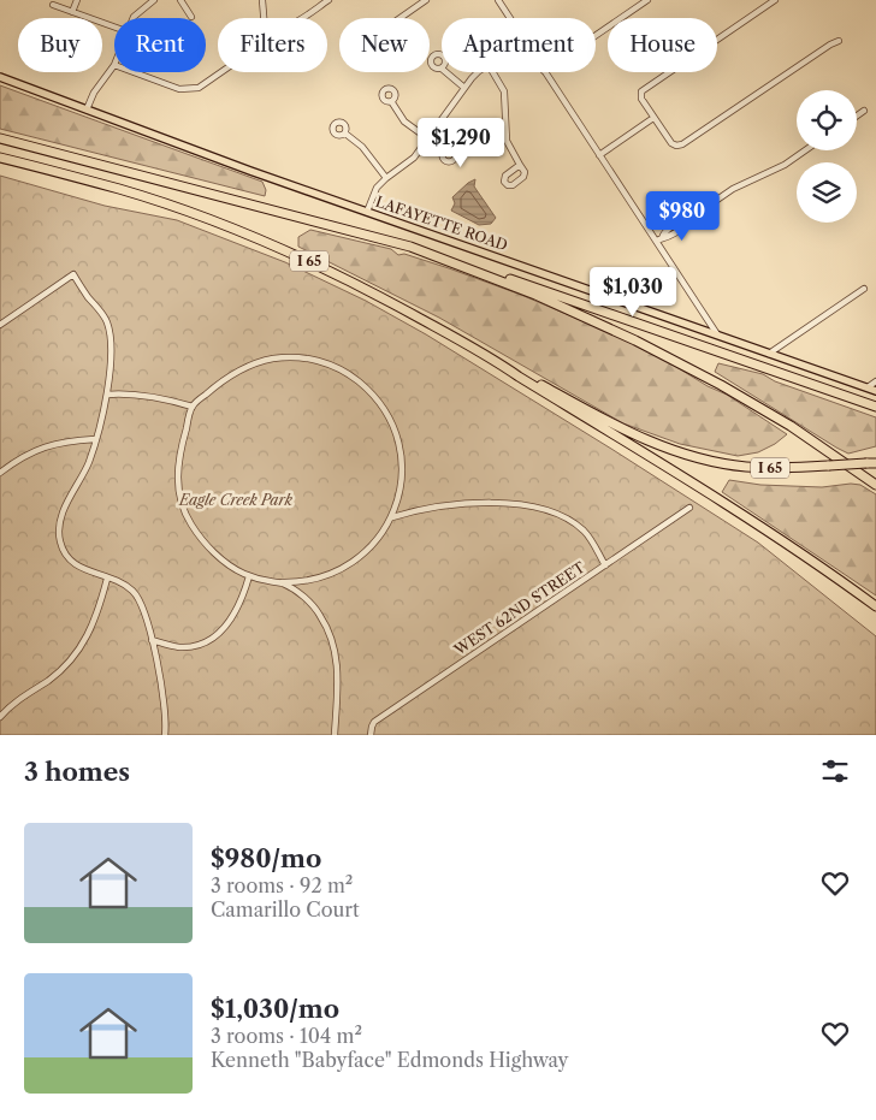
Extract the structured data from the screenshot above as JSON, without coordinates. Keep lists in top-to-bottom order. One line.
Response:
{"streets":{"highway":["I 65"],"main road":["LAFAYETTE ROAD"],"street":["WEST 62ND STREET"]},"parks":["Eagle Creek Park"],"page":{"chip":["Buy","Rent","Filters","New","Apartment","House"],"price":["$1,290","$980","$1,030"],"heading":"3 homes","list":[{"name":"$980/mo","note":"3 rooms · 92 m² · Camarillo Court"},{"name":"$1,030/mo","note":"3 rooms · 104 m² · Kenneth \"Babyface\" Edmonds Highway"}]}}
